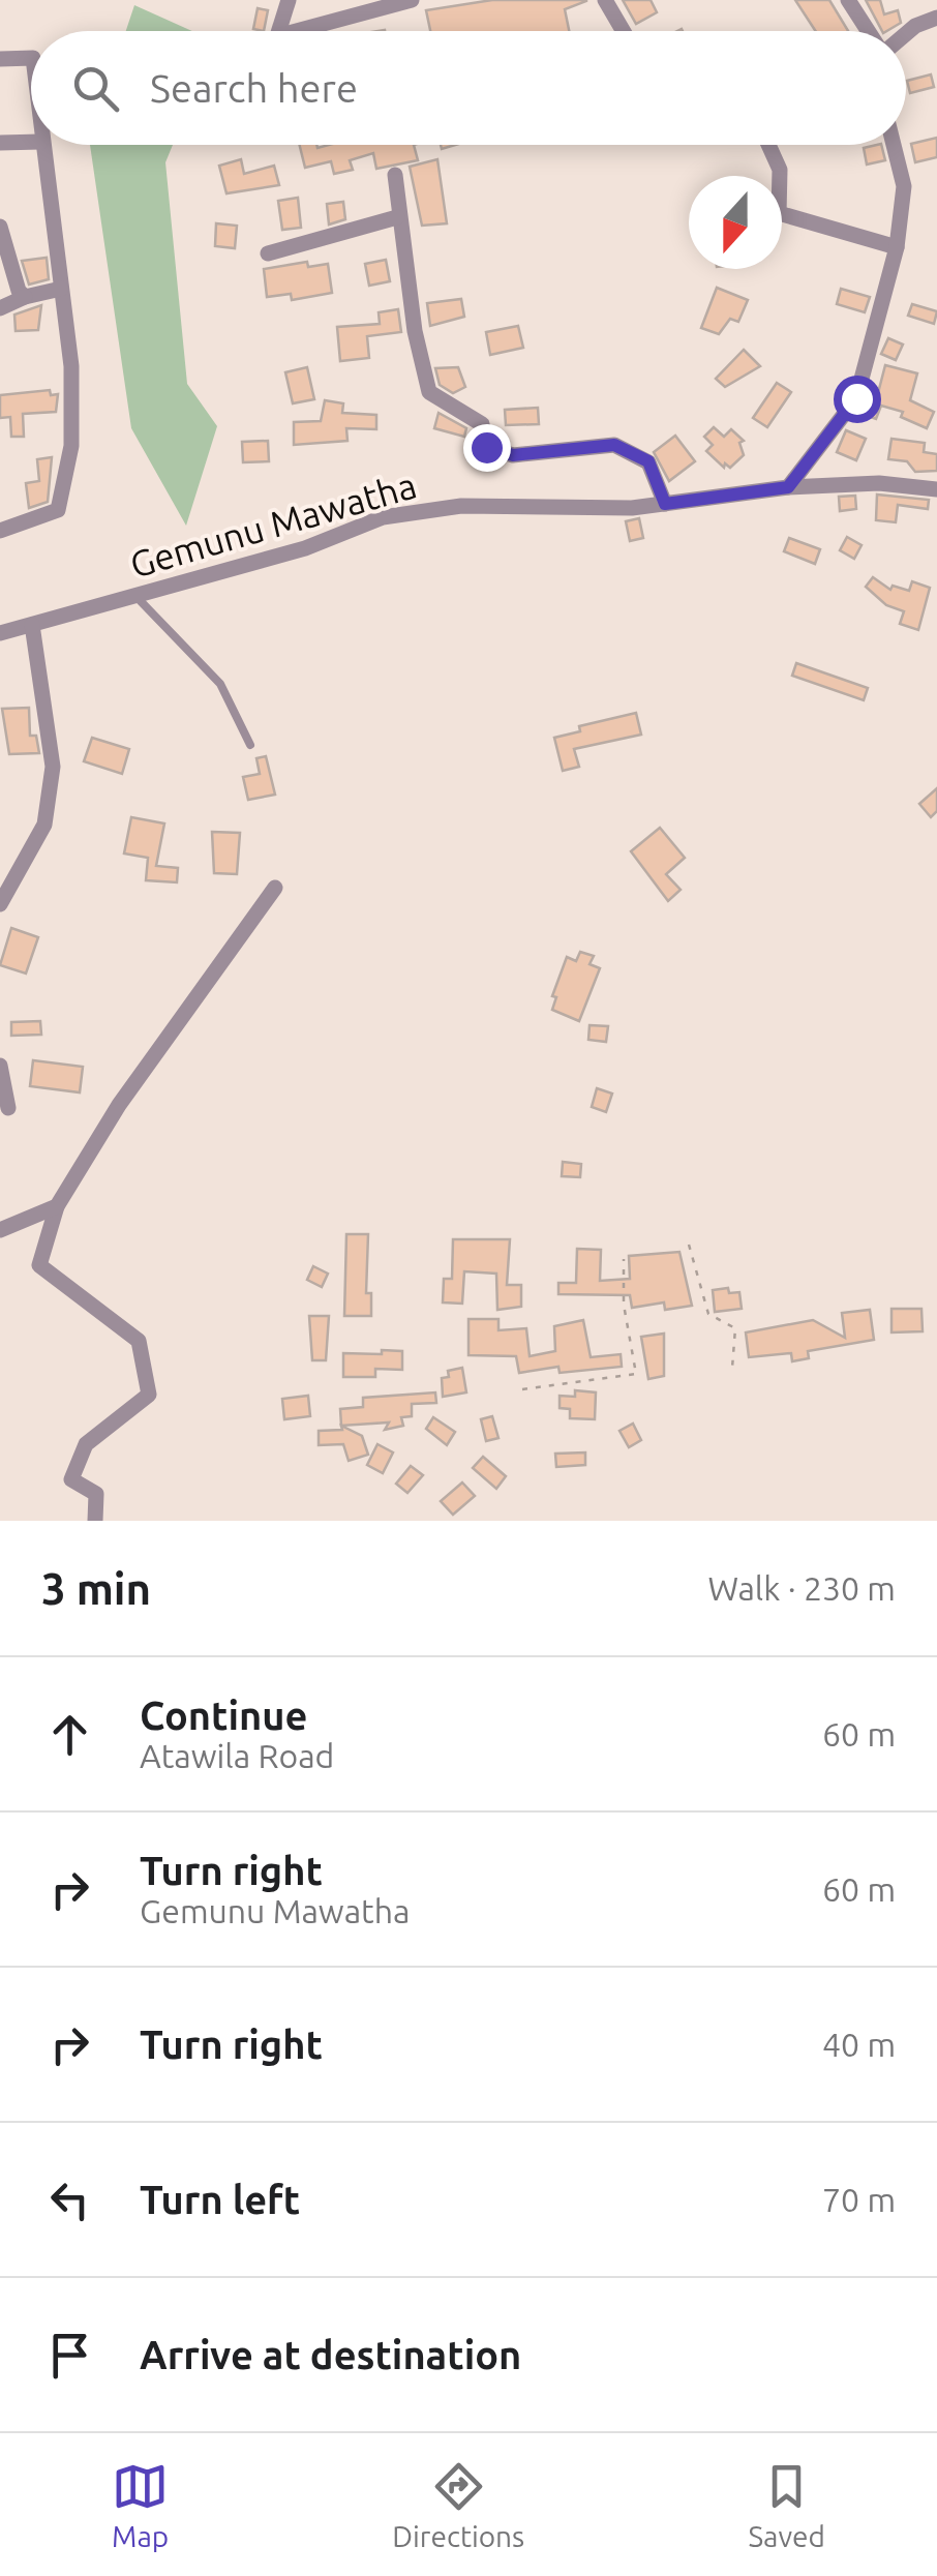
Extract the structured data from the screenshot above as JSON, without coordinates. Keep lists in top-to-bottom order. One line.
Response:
{"streets":{"street":["Gemunu Mawatha"]},"north":"bottom","page":{"search":"Search here","heading":["3 min","Walk · 230 m"],"list":[["Continue","Atawila Road","60 m"],["Turn right","Gemunu Mawatha","60 m"],["Turn right","40 m"],["Turn left","70 m"],"Arrive at destination"],"nav":["Map","Directions","Saved"]}}
